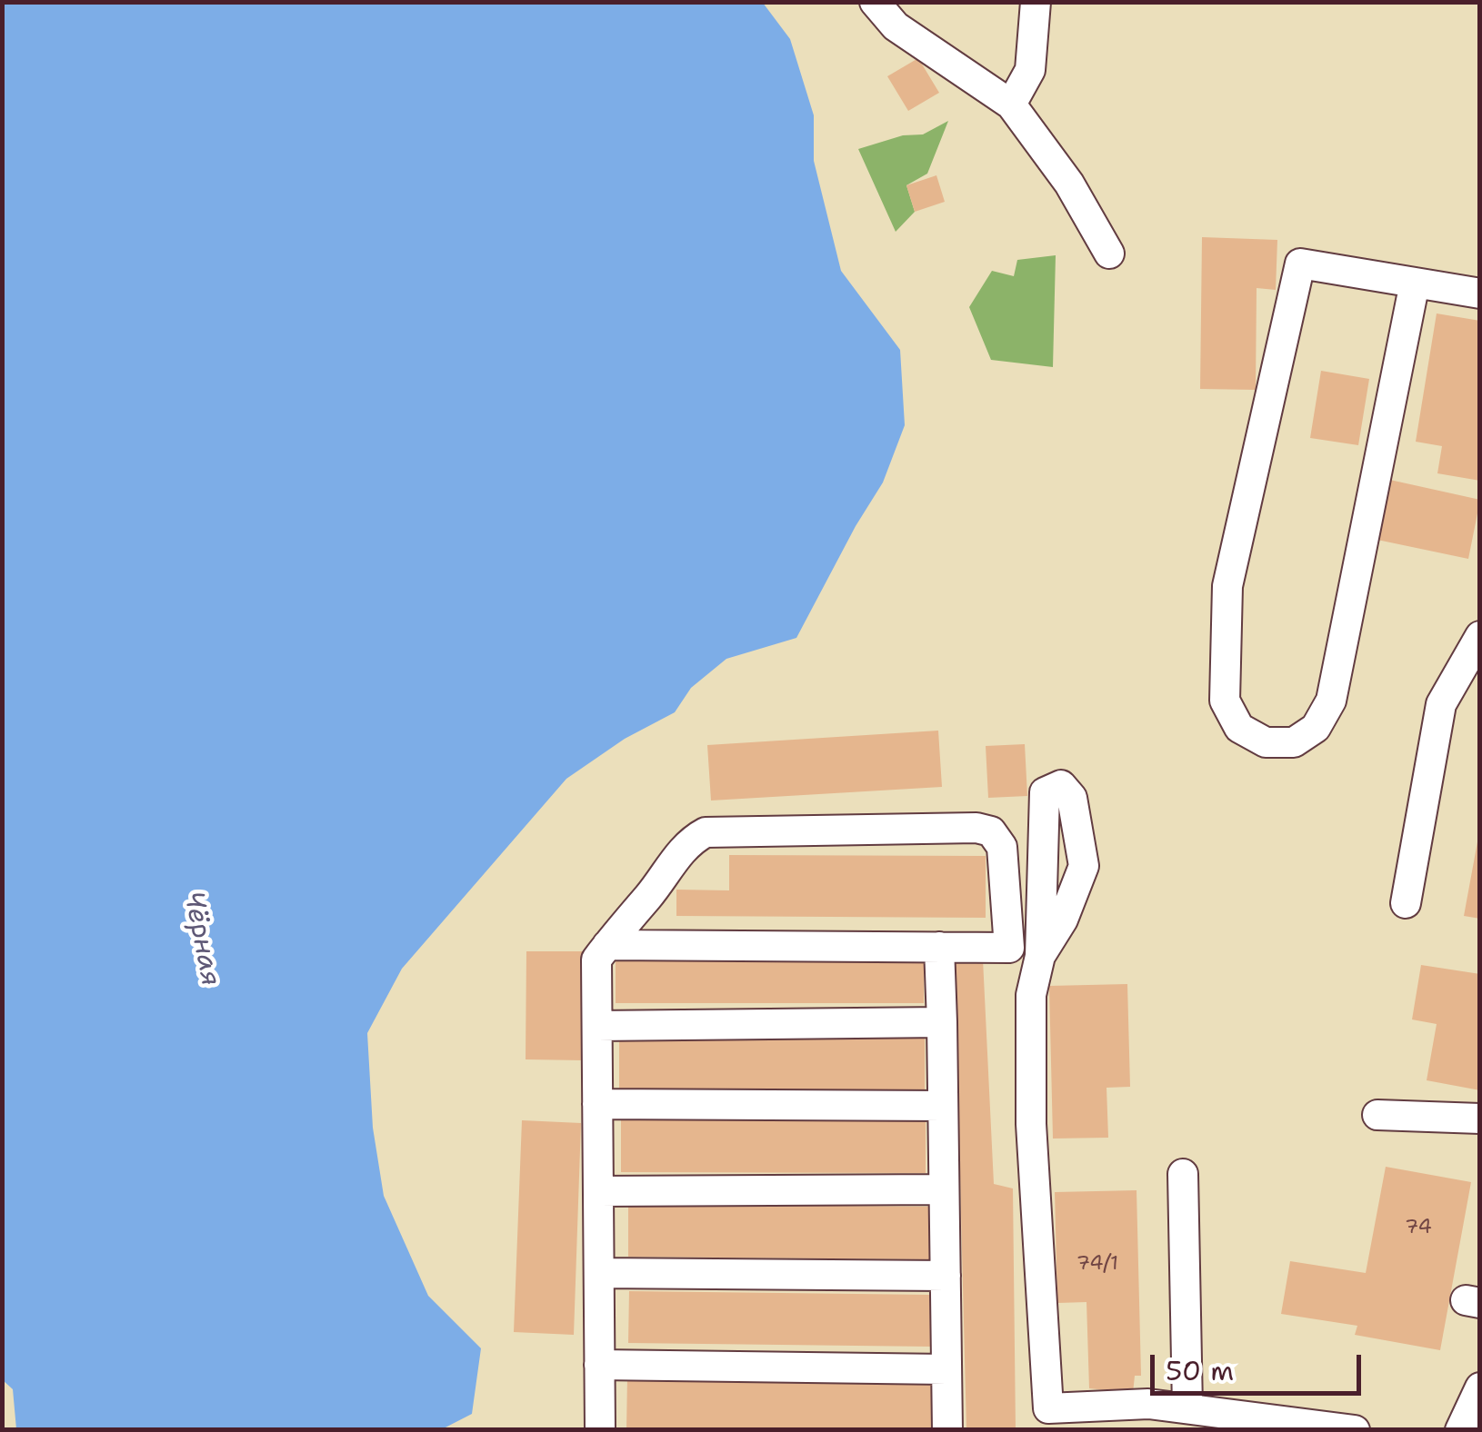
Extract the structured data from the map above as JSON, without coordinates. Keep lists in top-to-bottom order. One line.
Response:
{"water":["Чёрная"],"house_numbers":["74","74/1"],"scale_bar":"50 m"}
